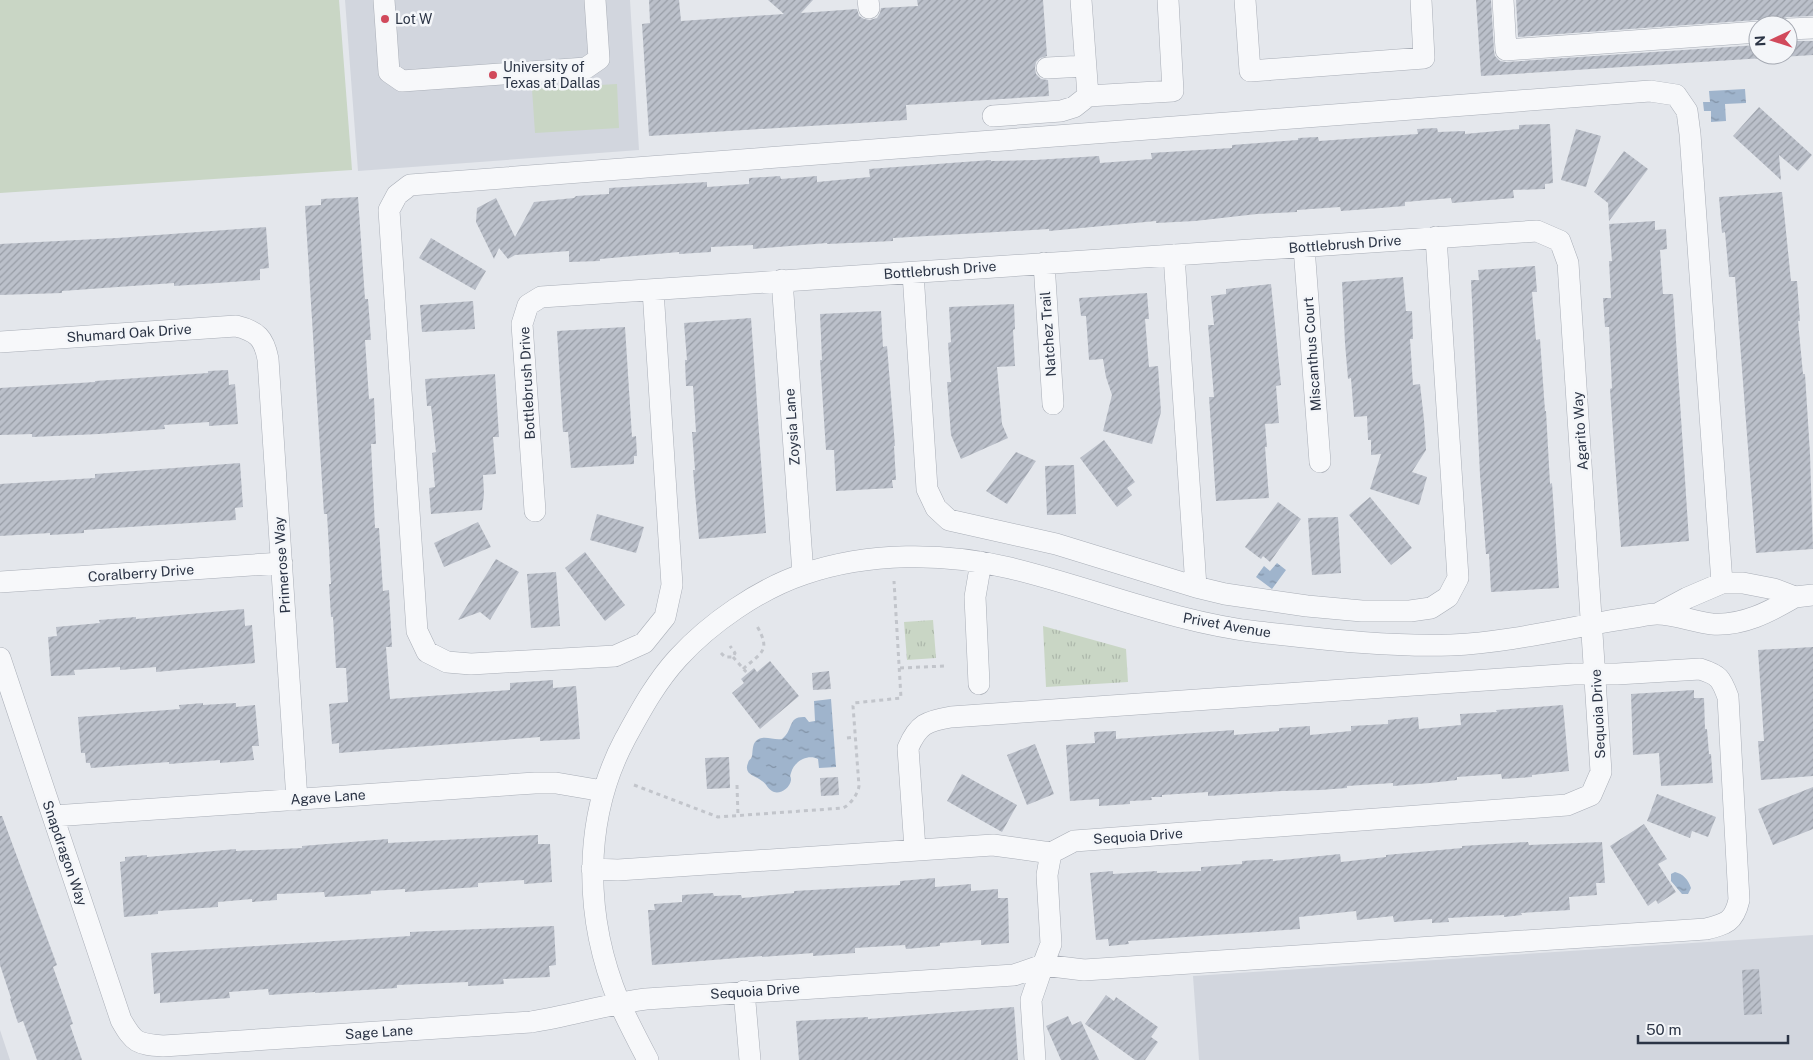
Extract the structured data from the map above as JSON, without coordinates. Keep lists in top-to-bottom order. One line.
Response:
{"streets":{"street":["Bottlebrush Drive","Shumard Oak Drive","Natchez Trail","Miscanthus Court","Zoysia Lane","Agarito Way","Primerose Way","Coralberry Drive","Privet Avenue","Sequoia Drive","Agave Lane","Snapdragon Way","Sage Lane"]},"crossings":[["Bottlebrush Drive","Natchez Trail"],["Bottlebrush Drive","Miscanthus Court"],["Bottlebrush Drive","Zoysia Lane"],["Bottlebrush Drive","Agarito Way"],["Shumard Oak Drive","Primerose Way"],["Zoysia Lane","Privet Avenue"],["Agarito Way","Privet Avenue"],["Agarito Way","Sequoia Drive"],["Primerose Way","Coralberry Drive"],["Primerose Way","Agave Lane"],["Privet Avenue","Sequoia Drive"],["Privet Avenue","Agave Lane"],["Privet Avenue","Sage Lane"],["Sequoia Drive","Sage Lane"],["Agave Lane","Snapdragon Way"],["Snapdragon Way","Sage Lane"]],"places":["Lot W","University of Texas at Dallas"],"scale_bar":"50 m","north":"left"}
